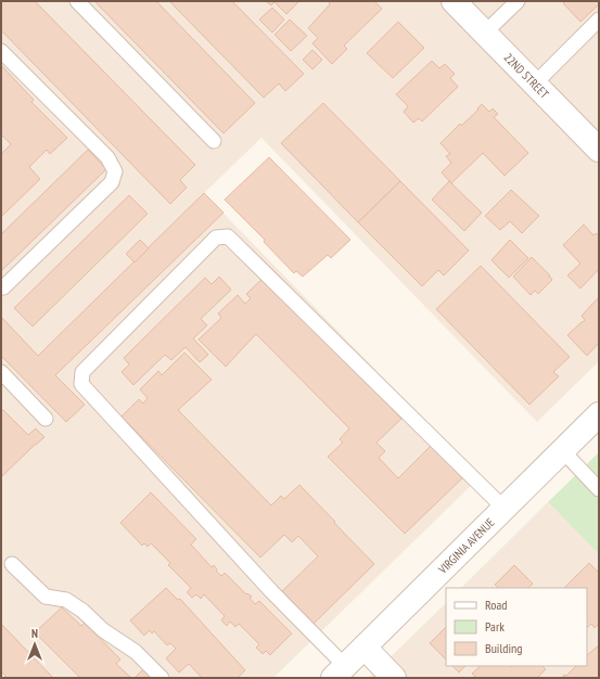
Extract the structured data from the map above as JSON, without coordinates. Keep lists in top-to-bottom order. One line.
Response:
{"streets":{"street":["22ND STREET","VIRGINIA AVENUE"]},"legend":["Road","Park","Building"],"north":"top"}
